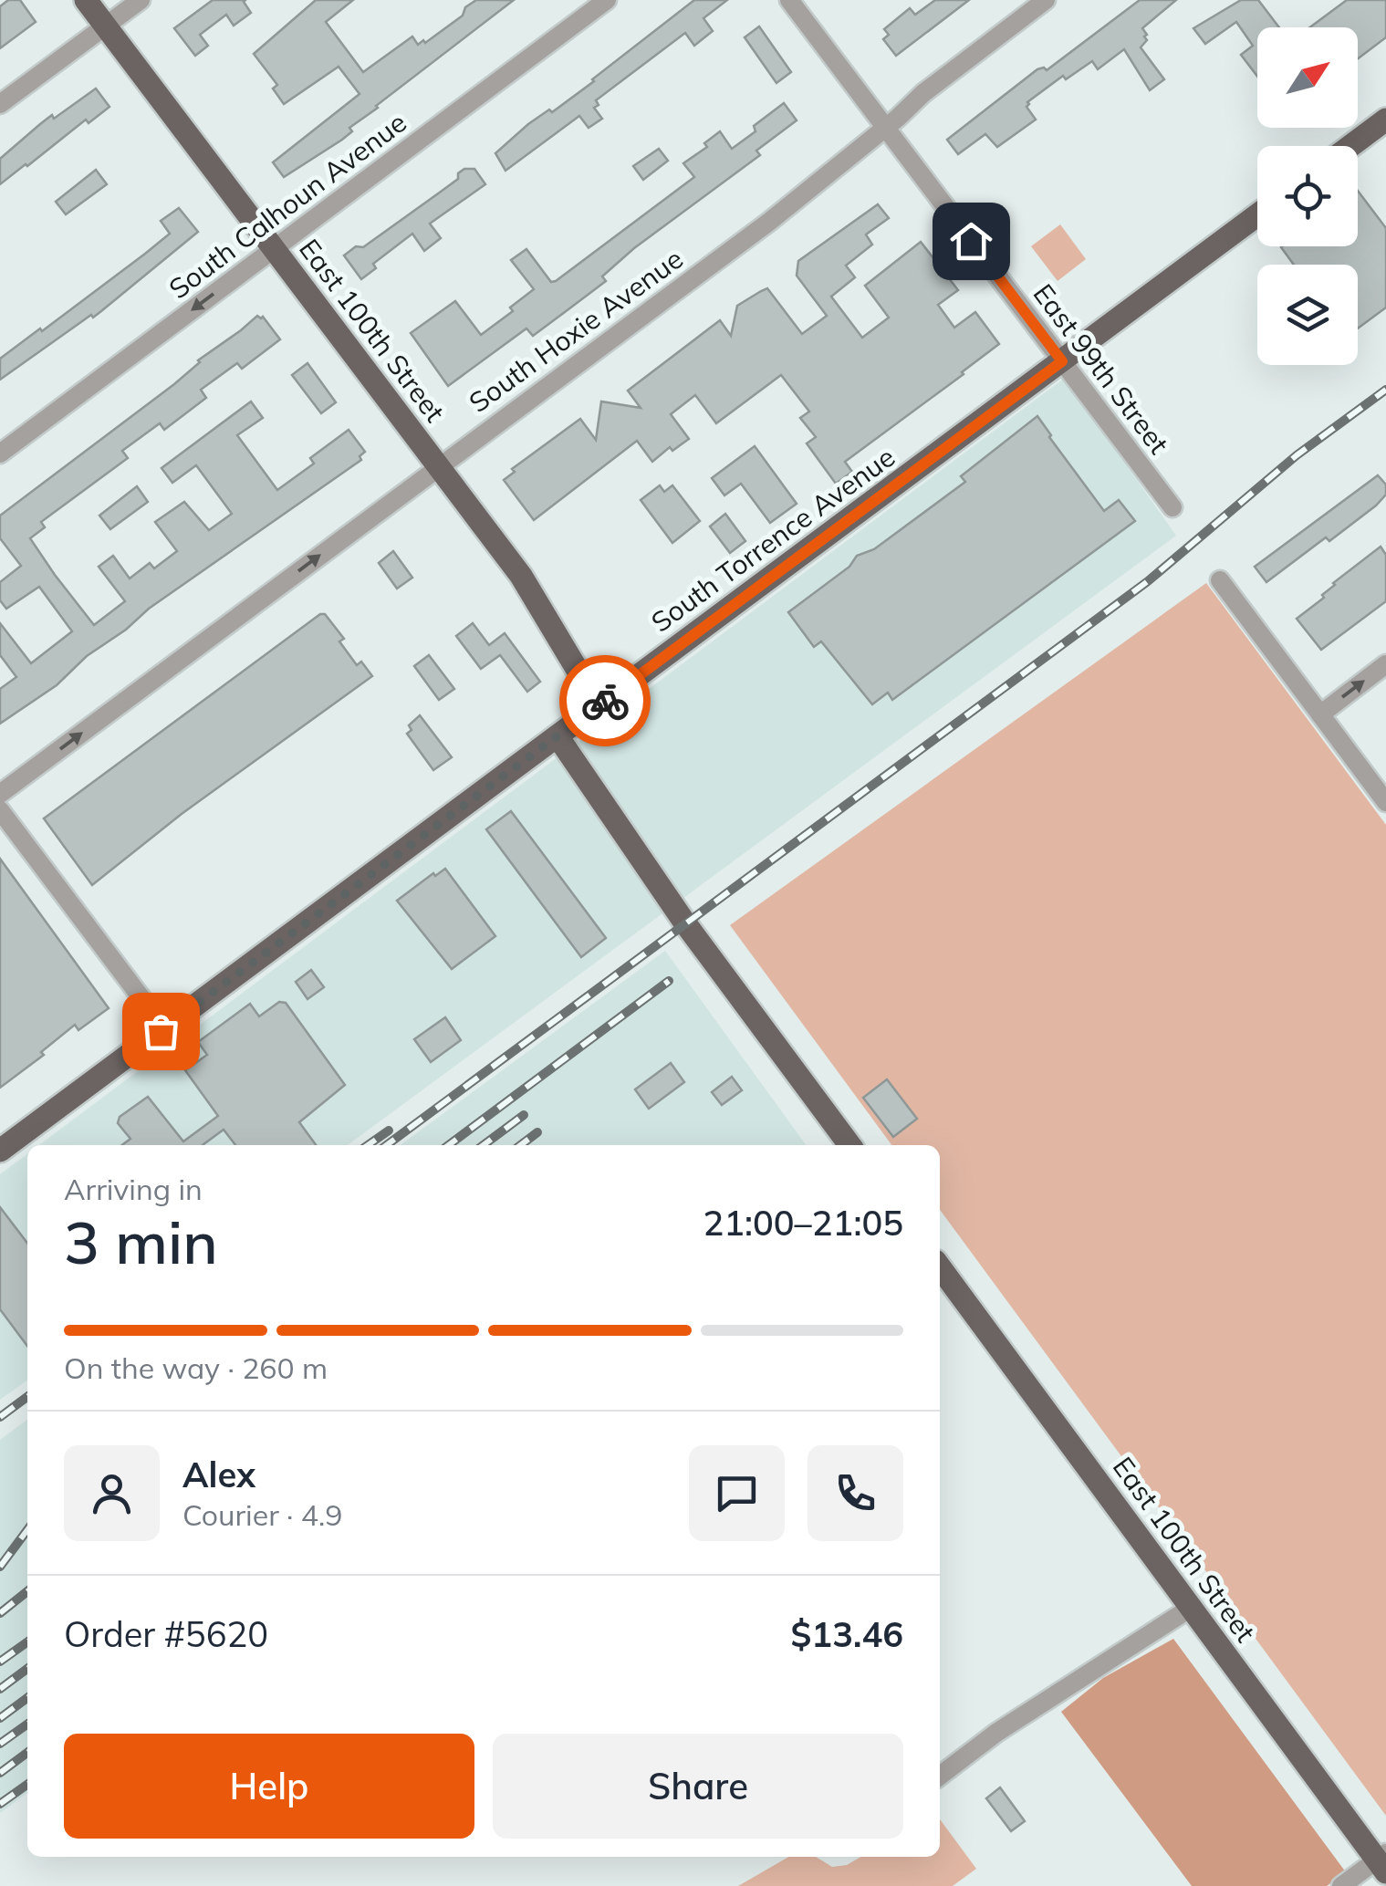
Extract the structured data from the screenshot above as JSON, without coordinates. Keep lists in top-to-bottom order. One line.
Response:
{"streets":{"main road":["East 100th Street","South Torrence Avenue"],"street":["South Calhoun Avenue","South Hoxie Avenue","East 99th Street"]},"crossings":[["South Calhoun Avenue","East 100th Street"],["East 100th Street","South Hoxie Avenue"],["East 100th Street","South Torrence Avenue"],["South Hoxie Avenue","East 99th Street"],["East 99th Street","South Torrence Avenue"]],"one_way":["South Calhoun Avenue","South Hoxie Avenue"],"north":"top right","page":{"heading":["3 min","Arriving in","21:00–21:05"],"panel":["Alex","Courier · 4.9","Order #5620","$13.46"],"bar":"On the way · 260 m","buttons":["Help","Share"]}}
